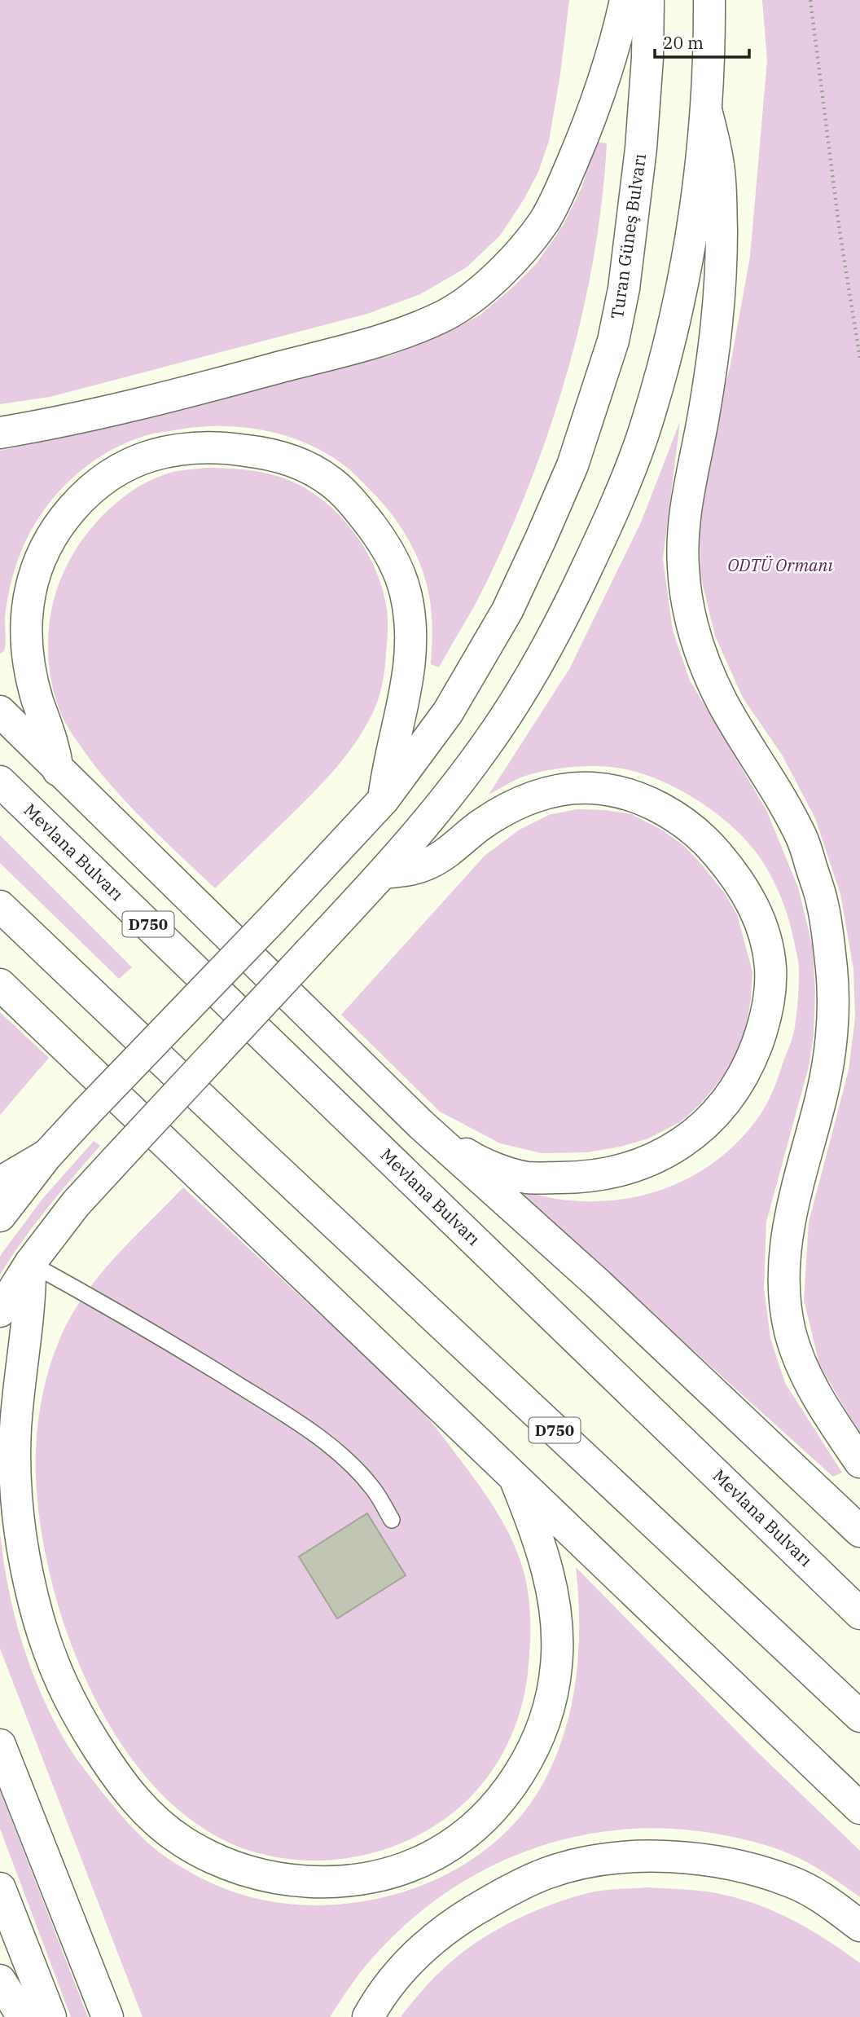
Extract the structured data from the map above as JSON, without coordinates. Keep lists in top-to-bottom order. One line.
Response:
{"streets":{"main road":["Turan Güneş Bulvarı","Mevlana Bulvarı","D750"]},"parks":["ODTÜ Ormanı"],"scale_bar":"20 m"}
